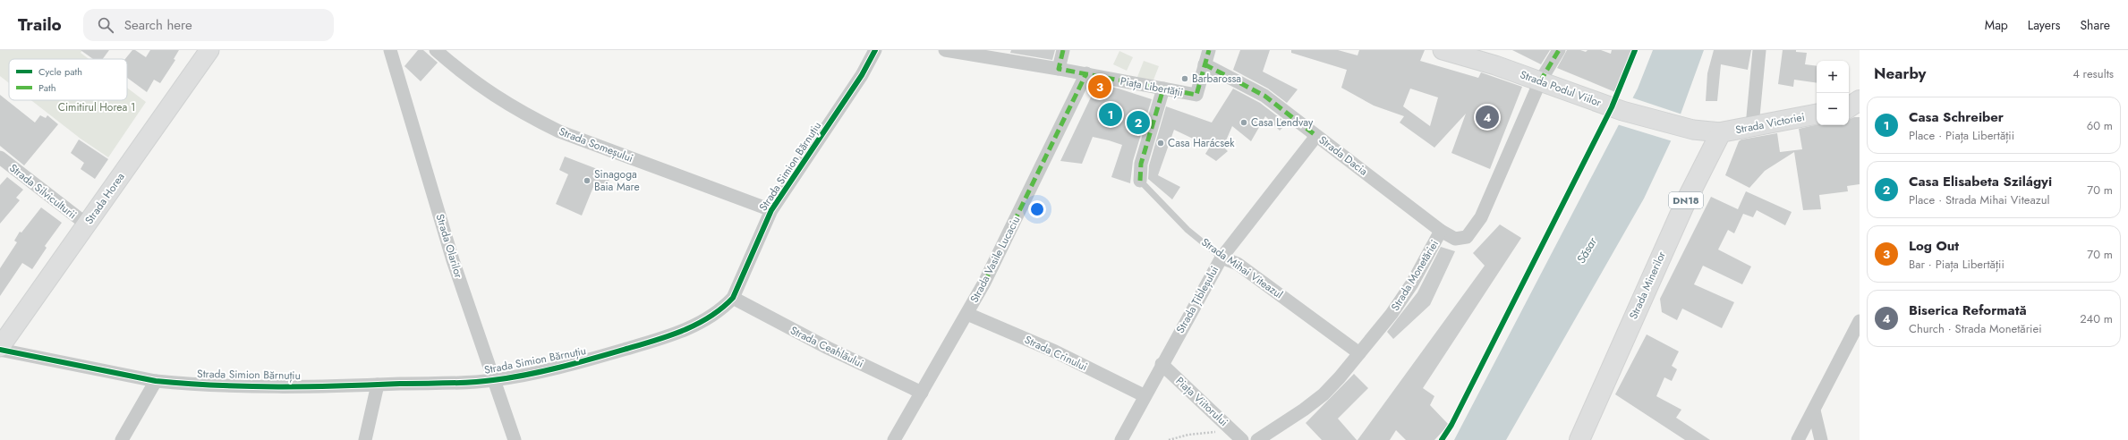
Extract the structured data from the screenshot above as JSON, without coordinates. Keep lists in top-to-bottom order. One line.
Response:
{"streets":{"main road":["Strada Victoriei","DN18","Strada Minerilor"],"street":["Piața Libertății","Strada Podul Viilor","Strada Someșului","Strada Dacia","Strada Simion Bărnuțiu","Strada Silviculturii","Strada Horea","Strada Olarilor","Strada Vasile Lucaciu","Strada Mihai Viteazul","Strada Monetăriei","Strada Țibleșului","Strada Ceahlăului","Strada Crinului","Piața Viitorului"]},"crossings":[["Piața Libertății","Strada Dacia"],["Piața Libertății","Strada Vasile Lucaciu"],["Piața Libertății","Strada Mihai Viteazul"],["Strada Podul Viilor","Strada Victoriei"],["Strada Podul Viilor","Strada Monetăriei"],["Strada Podul Viilor","Strada Minerilor"],["Strada Victoriei","Strada Minerilor"],["Strada Someșului","Strada Simion Bărnuțiu"],["Strada Dacia","Strada Monetăriei"],["Strada Dacia","Strada Țibleșului"],["Strada Simion Bărnuțiu","Strada Olarilor"],["Strada Simion Bărnuțiu","Strada Ceahlăului"],["Strada Silviculturii","Strada Horea"],["Strada Vasile Lucaciu","Strada Ceahlăului"],["Strada Vasile Lucaciu","Strada Crinului"],["Strada Mihai Viteazul","Strada Monetăriei"],["Strada Mihai Viteazul","Strada Țibleșului"],["Strada Țibleșului","Strada Crinului"],["Strada Țibleșului","Piața Viitorului"]],"water":["Săsar"],"parks":["Cimitirul Horea 1"],"places":["Barbarossa","Casa Lendvay","Casa Harácsek","Sinagoga Baia Mare"],"legend":["Cycle path","Path"],"page":{"header":"Trailo","search":"Search here","nav":["Map","Layers","Share"],"heading":["Nearby","4 results"],"map_buttons":["+","−"],"pins":["3","1","4","2"],"list":[{"mark":"1","name":"Casa Schreiber","note":"Place · Piața Libertății","value":"60 m"},{"mark":"2","name":"Casa Elisabeta Szilágyi","note":"Place · Strada Mihai Viteazul","value":"70 m"},{"mark":"3","name":"Log Out","note":"Bar · Piața Libertății","value":"70 m"},{"mark":"4","name":"Biserica Reformată","note":"Church · Strada Monetăriei","value":"240 m"}]}}
